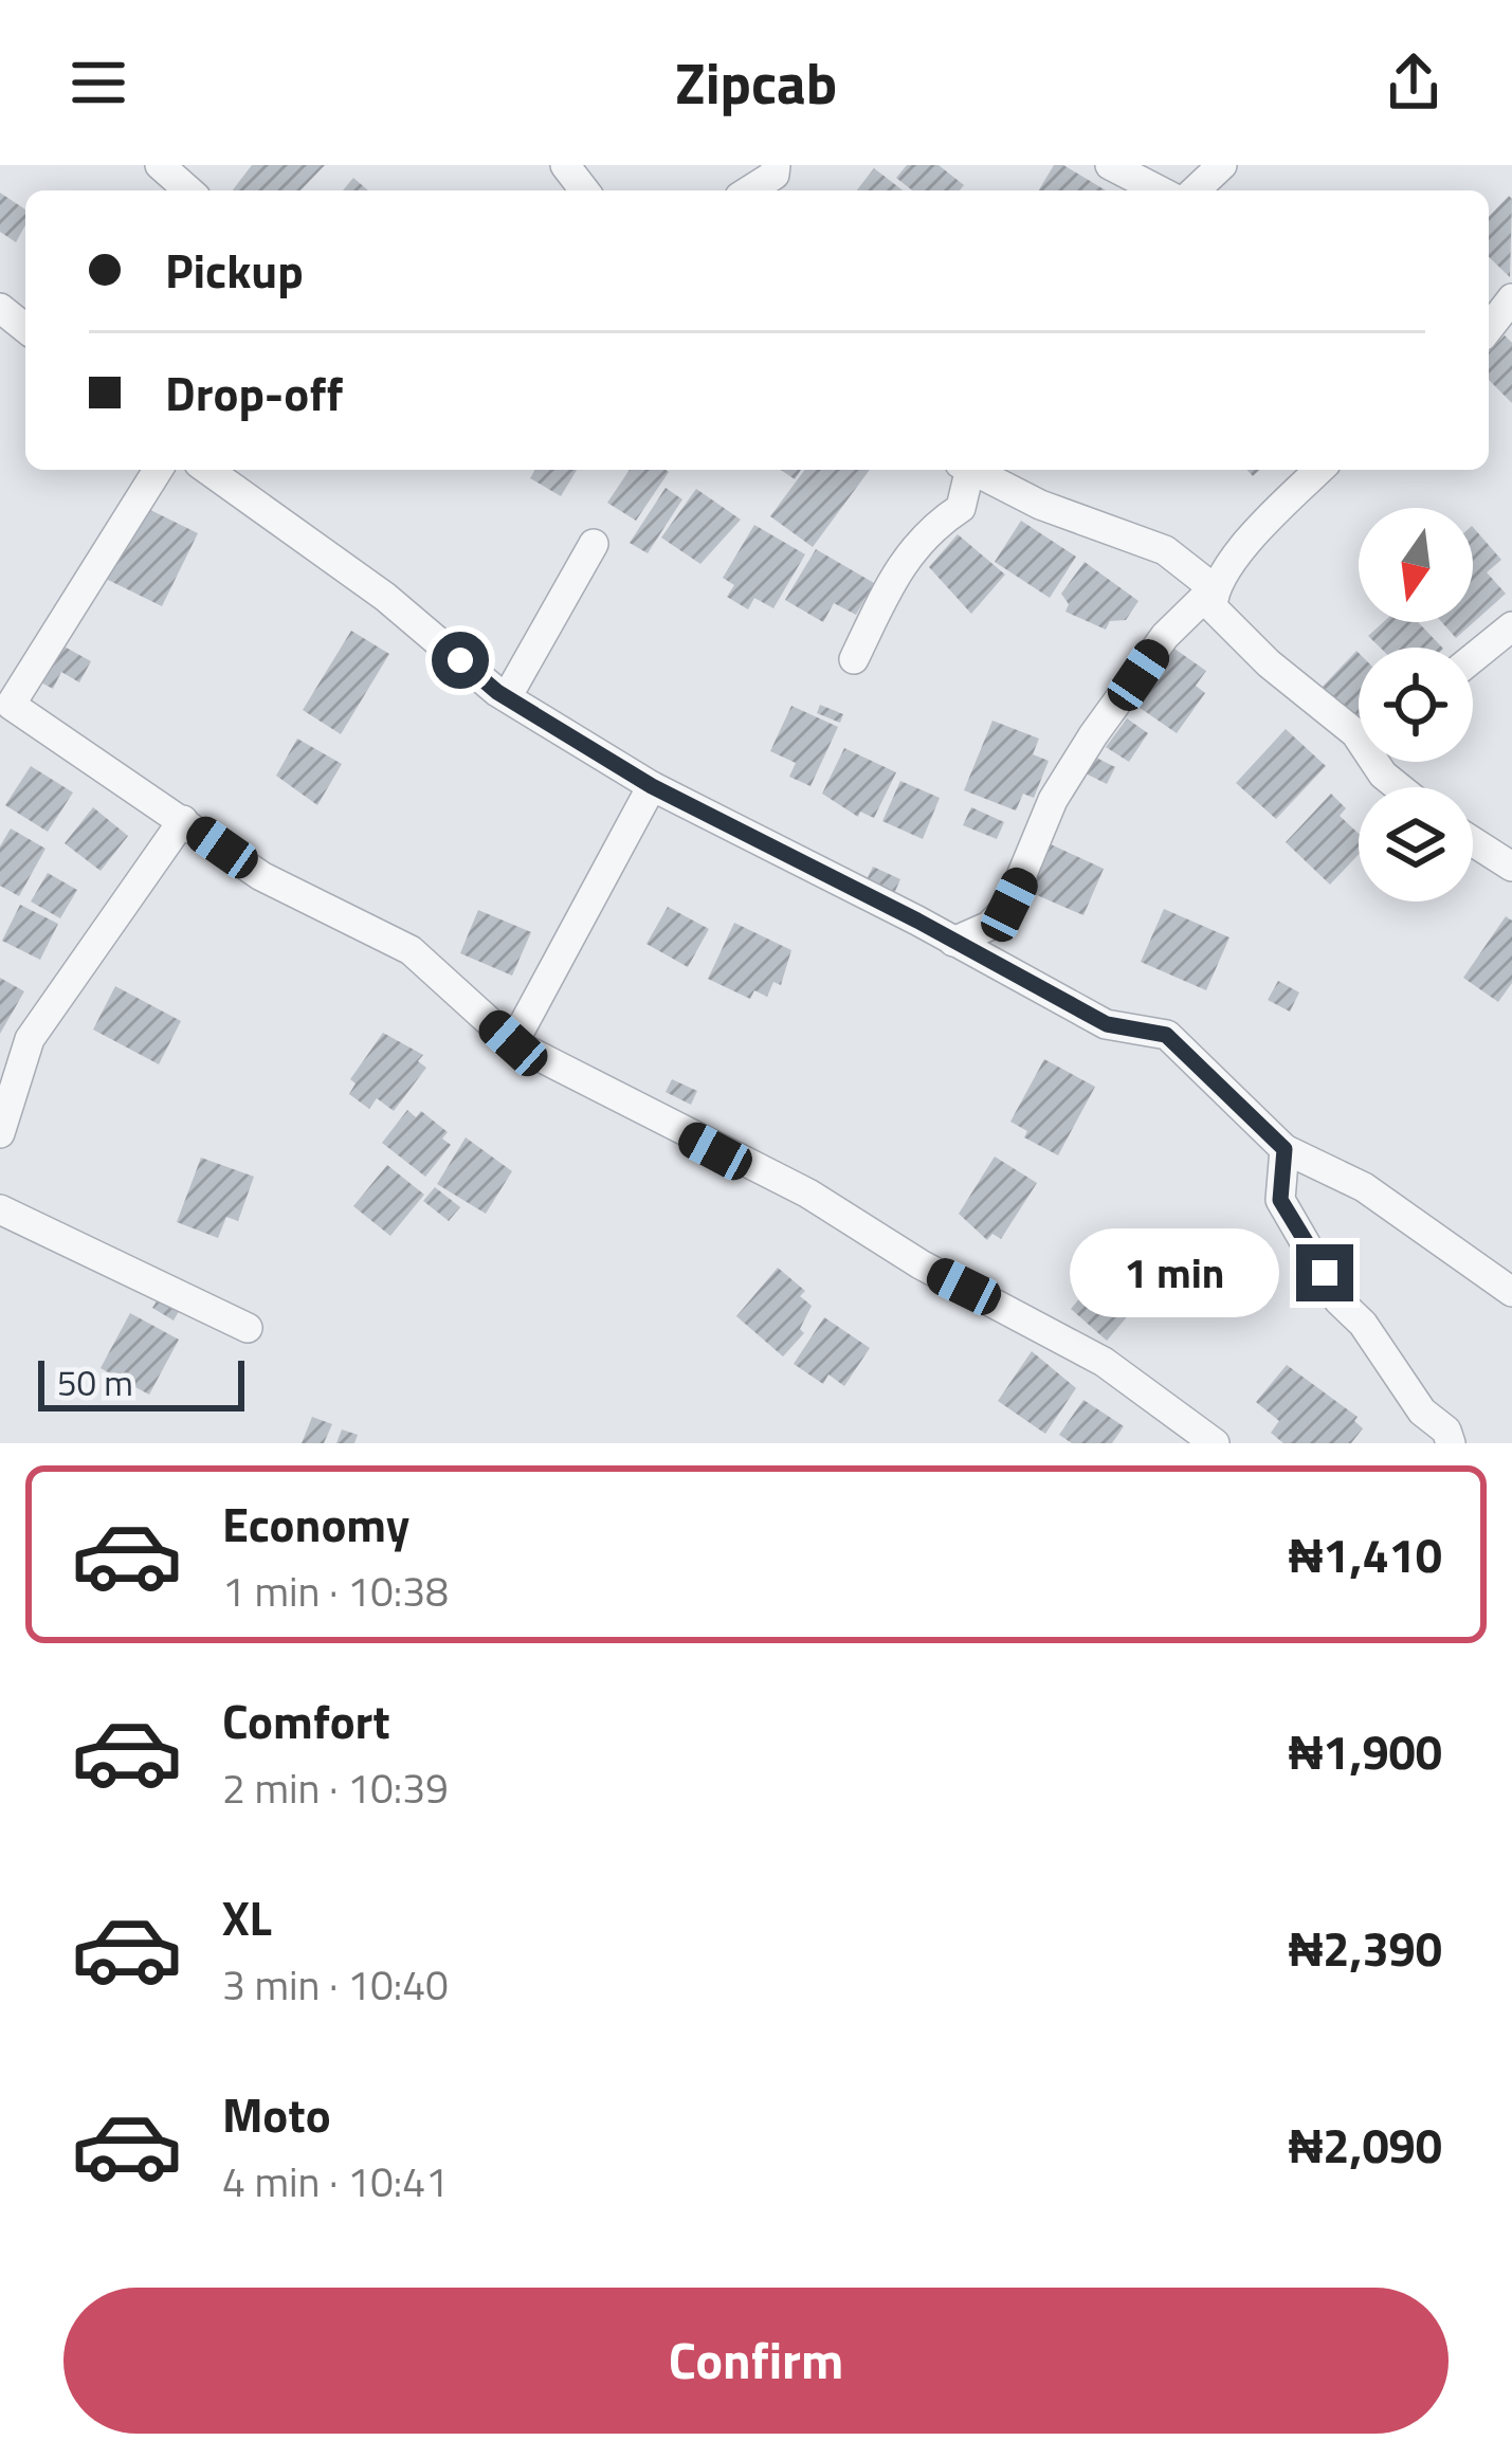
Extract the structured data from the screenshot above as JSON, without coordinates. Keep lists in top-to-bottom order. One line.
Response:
{"scale_bar":"50 m","north":"bottom","page":{"header":"Zipcab","banner":["Pickup","Drop-off"],"bubble":"1 min","scale":"50 m","list":[{"name":"Economy","note":"1 min · 10:38","value":"₦1,410"},{"name":"Comfort","note":"2 min · 10:39","value":"₦1,900"},{"name":"XL","note":"3 min · 10:40","value":"₦2,390"},{"name":"Moto","note":"4 min · 10:41","value":"₦2,090"}],"buttons":"Confirm"}}
